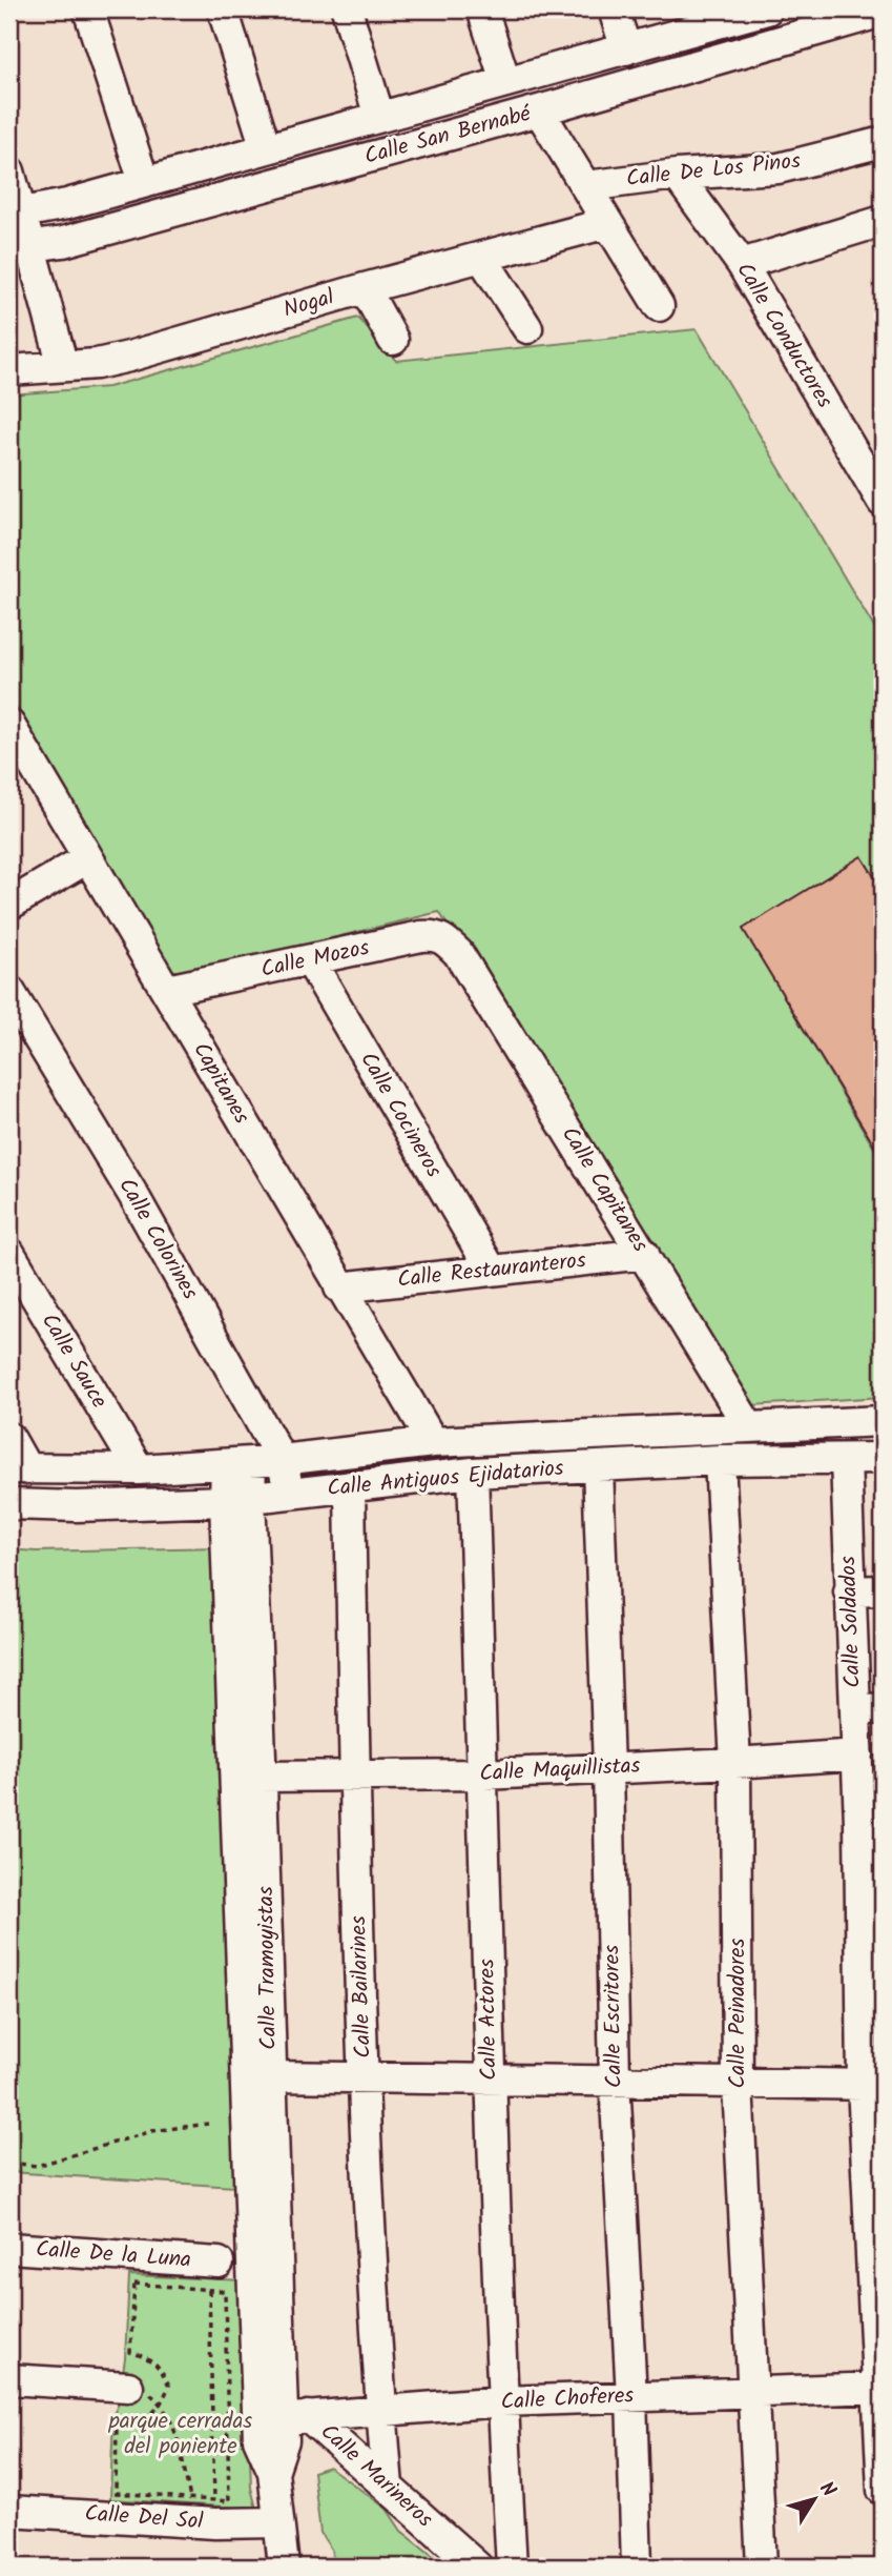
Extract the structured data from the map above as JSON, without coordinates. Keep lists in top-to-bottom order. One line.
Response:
{"streets":{"street":["Calle San Bernabé","Calle De Los Pinos","Nogal","Calle Conductores","Calle Mozos","Capitanes","Calle Cocineros","Calle Capitanes","Calle Colorines","Calle Restauranteros","Calle Sauce","Calle Antiguos Ejidatarios","Calle Soldados","Calle Maquillistas","Calle Tramoyistas","Calle Bailarines","Calle Peinadores","Calle Escritores","Calle Actores","Calle De la Luna","Calle Choferes","Calle Marineros","Calle Del Sol"]},"crossings":[["Calle De Los Pinos","Calle Conductores"],["Calle Mozos","Capitanes"],["Calle Mozos","Calle Cocineros"],["Calle Mozos","Calle Capitanes"],["Capitanes","Calle Restauranteros"],["Capitanes","Calle Antiguos Ejidatarios"],["Calle Cocineros","Calle Restauranteros"],["Calle Capitanes","Calle Restauranteros"],["Calle Capitanes","Calle Antiguos Ejidatarios"],["Calle Colorines","Calle Antiguos Ejidatarios"],["Calle Sauce","Calle Antiguos Ejidatarios"],["Calle Antiguos Ejidatarios","Calle Soldados"],["Calle Antiguos Ejidatarios","Calle Tramoyistas"],["Calle Antiguos Ejidatarios","Calle Bailarines"],["Calle Antiguos Ejidatarios","Calle Peinadores"],["Calle Antiguos Ejidatarios","Calle Escritores"],["Calle Antiguos Ejidatarios","Calle Actores"],["Calle Soldados","Calle Maquillistas"],["Calle Soldados","Calle Choferes"],["Calle Maquillistas","Calle Tramoyistas"],["Calle Maquillistas","Calle Bailarines"],["Calle Maquillistas","Calle Peinadores"],["Calle Maquillistas","Calle Escritores"],["Calle Maquillistas","Calle Actores"],["Calle Tramoyistas","Calle Choferes"],["Calle Tramoyistas","Calle Marineros"],["Calle Tramoyistas","Calle Del Sol"],["Calle Bailarines","Calle Choferes"],["Calle Bailarines","Calle Marineros"],["Calle Peinadores","Calle Choferes"],["Calle Escritores","Calle Choferes"],["Calle Actores","Calle Choferes"],["Calle Choferes","Calle Marineros"]],"parks":["parque cerradas del poniente"],"north":"top right"}
